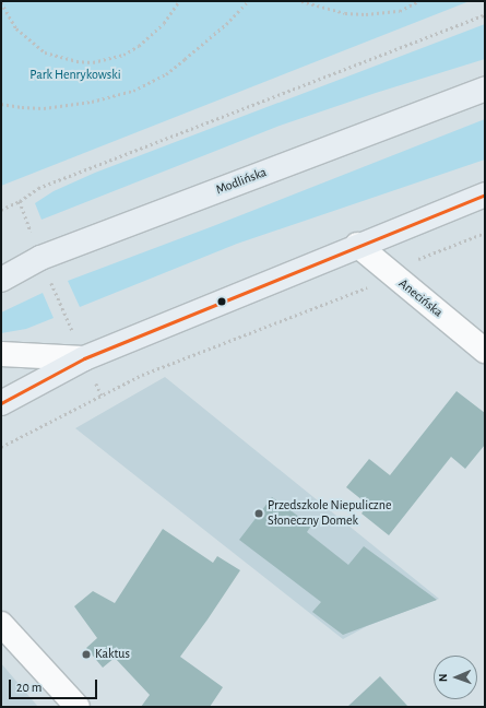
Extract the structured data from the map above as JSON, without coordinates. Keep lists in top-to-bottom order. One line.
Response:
{"streets":{"main road":["Modlińska"],"street":["Anecińska"]},"parks":["Park Henrykowski"],"places":["Przedszkole Niepuliczne Słoneczny Domek","Kaktus"],"scale_bar":"20 m","north":"left"}
